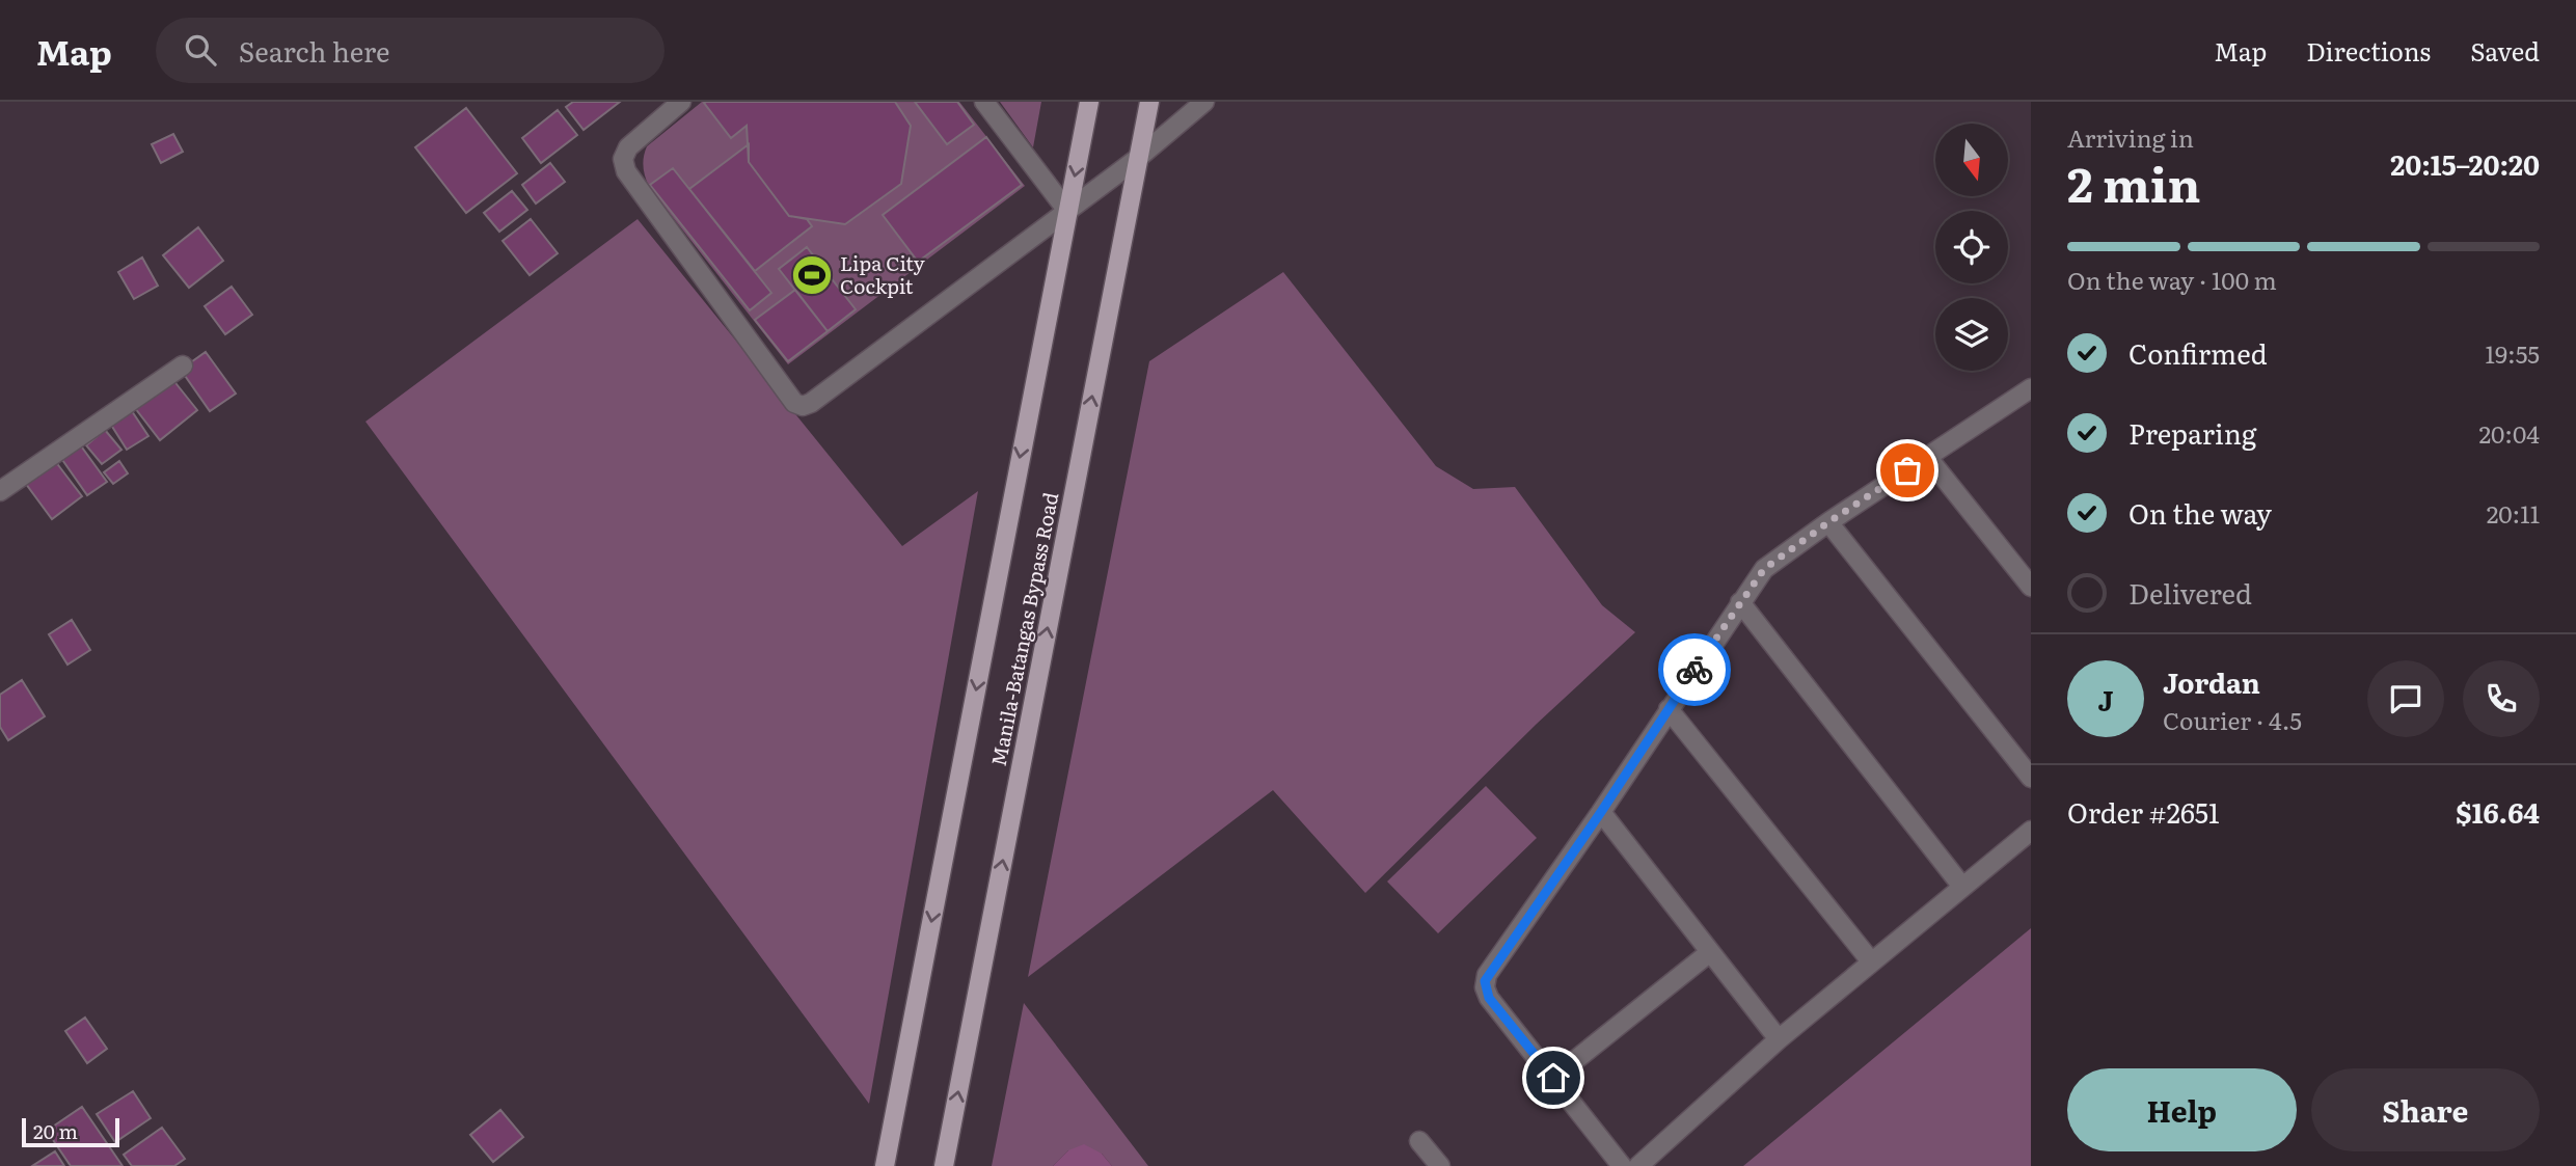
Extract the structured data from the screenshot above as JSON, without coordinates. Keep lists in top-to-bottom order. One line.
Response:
{"streets":{"main road":["Manila-Batangas Bypass Road"]},"places":{"sports":["Lipa City Cockpit"]},"scale_bar":"20 m","north":"bottom","page":{"header":"Map","search":"Search here","nav":["Map","Directions","Saved"],"heading":["2 min","Arriving in","20:15–20:20"],"panel":["Jordan","Courier · 4.5","Order #2651","$16.64"],"bar":"On the way · 100 m","list":[["Confirmed","19:55"],["Preparing","20:04"],["On the way","20:11"],"Delivered"],"round":"J","buttons":["Help","Share"],"scale":"20 m"}}
